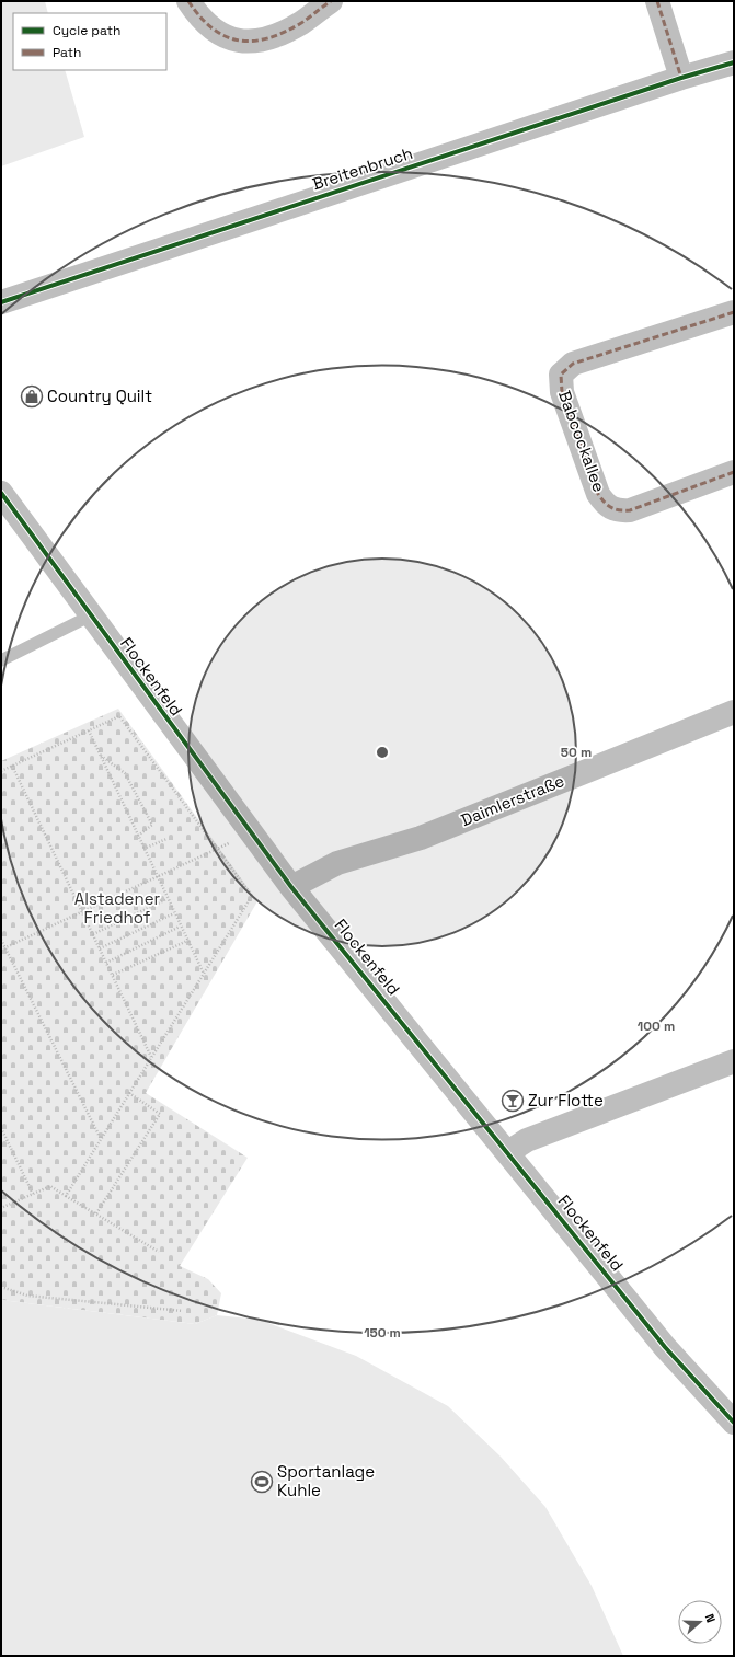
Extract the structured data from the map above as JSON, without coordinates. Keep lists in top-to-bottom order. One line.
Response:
{"streets":{"street":["Breitenbruch","Babcockallee","Flockenfeld","Daimlerstraße"]},"crossings":[["Flockenfeld","Daimlerstraße"]],"parks":["Alstadener Friedhof"],"places":{"shop":["Country Quilt"],"bar":["Zur Flotte"],"sports":["Sportanlage Kuhle"]},"legend":["Cycle path","Path"],"north":"right","rings":["50 m","100 m","150 m"]}
